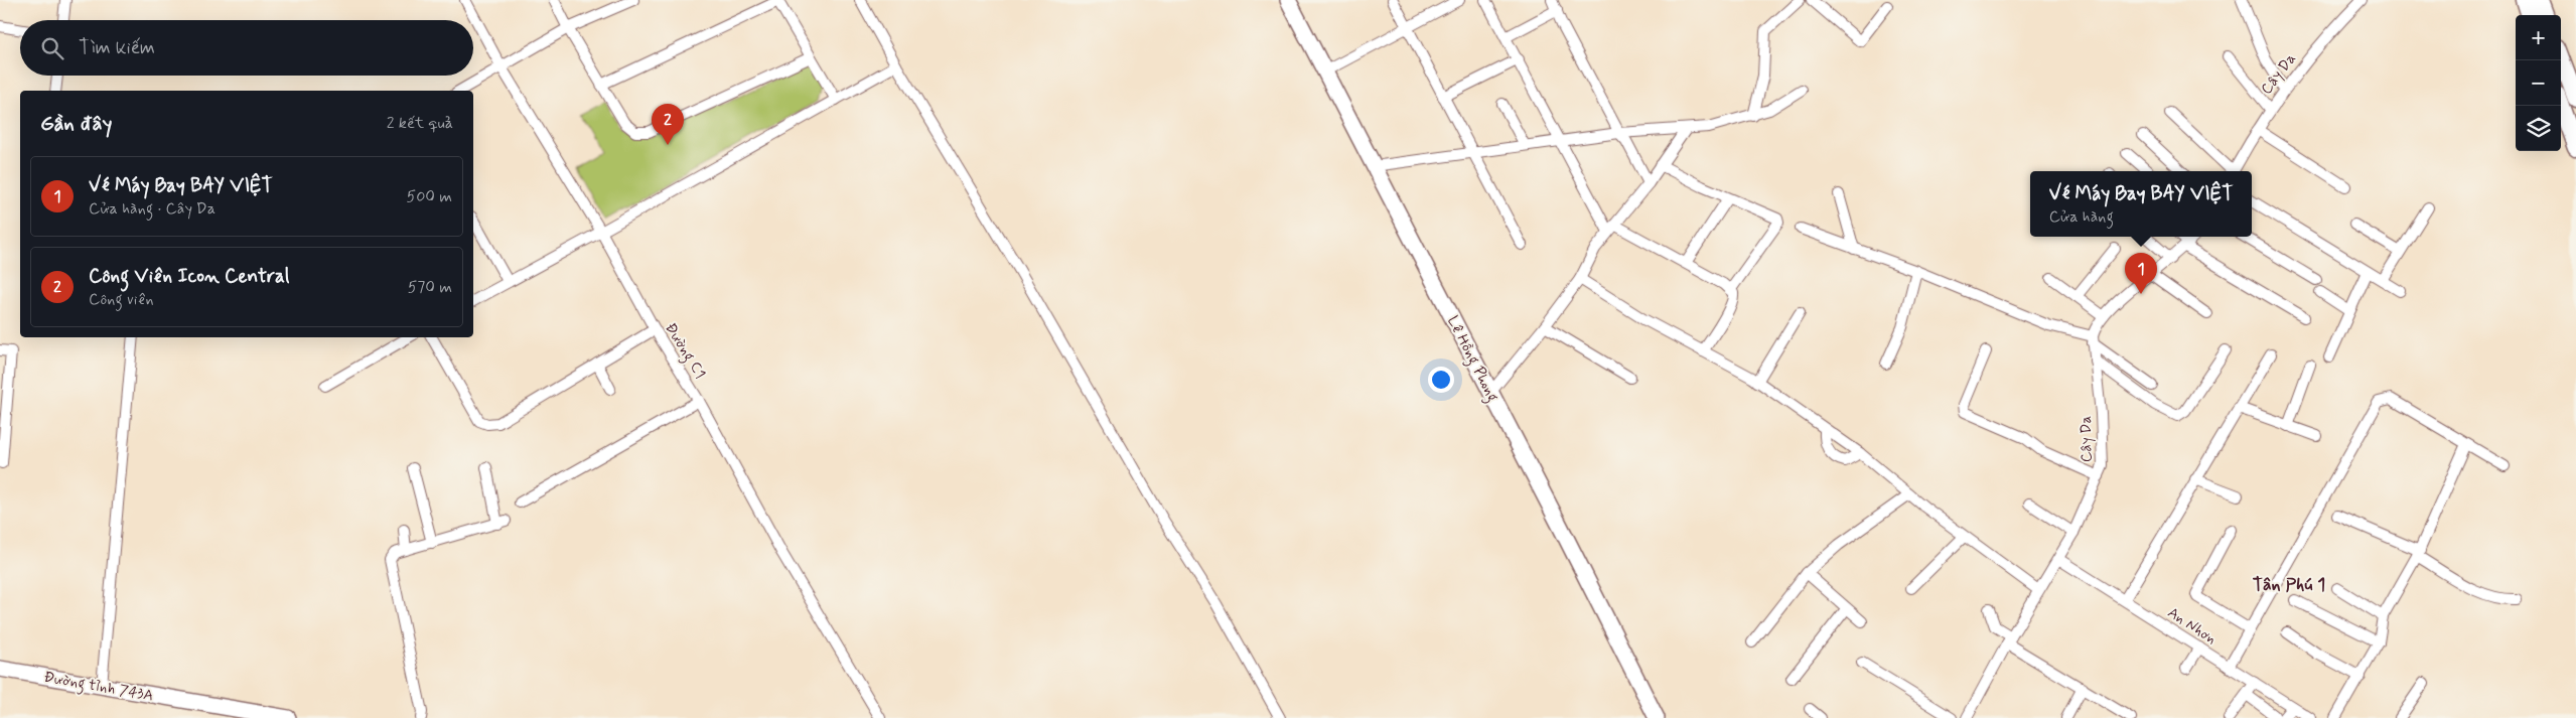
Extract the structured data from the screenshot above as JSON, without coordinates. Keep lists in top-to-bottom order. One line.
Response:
{"streets":{"main road":["Lê Hồng Phong","Đường tỉnh 743A"],"street":["Cây Da","Đường C1","An Nhơn"]},"crossings":[["Cây Da","An Nhơn"]],"districts":["Tân Phú 1"],"page":{"map_buttons":["+","−"],"search":"Tìm kiếm","heading":["Gần đây","2 kết quả"],"pins":["2","1"],"list":[{"mark":"1","name":"Vé Máy Bay BAY VIỆT","note":"Cửa hàng · Cây Da","value":"500 m"},{"mark":"2","name":"Công Viên Icon Central","note":"Công viên","value":"570 m"}],"popup":["Vé Máy Bay BAY VIỆT","Cửa hàng"]}}
